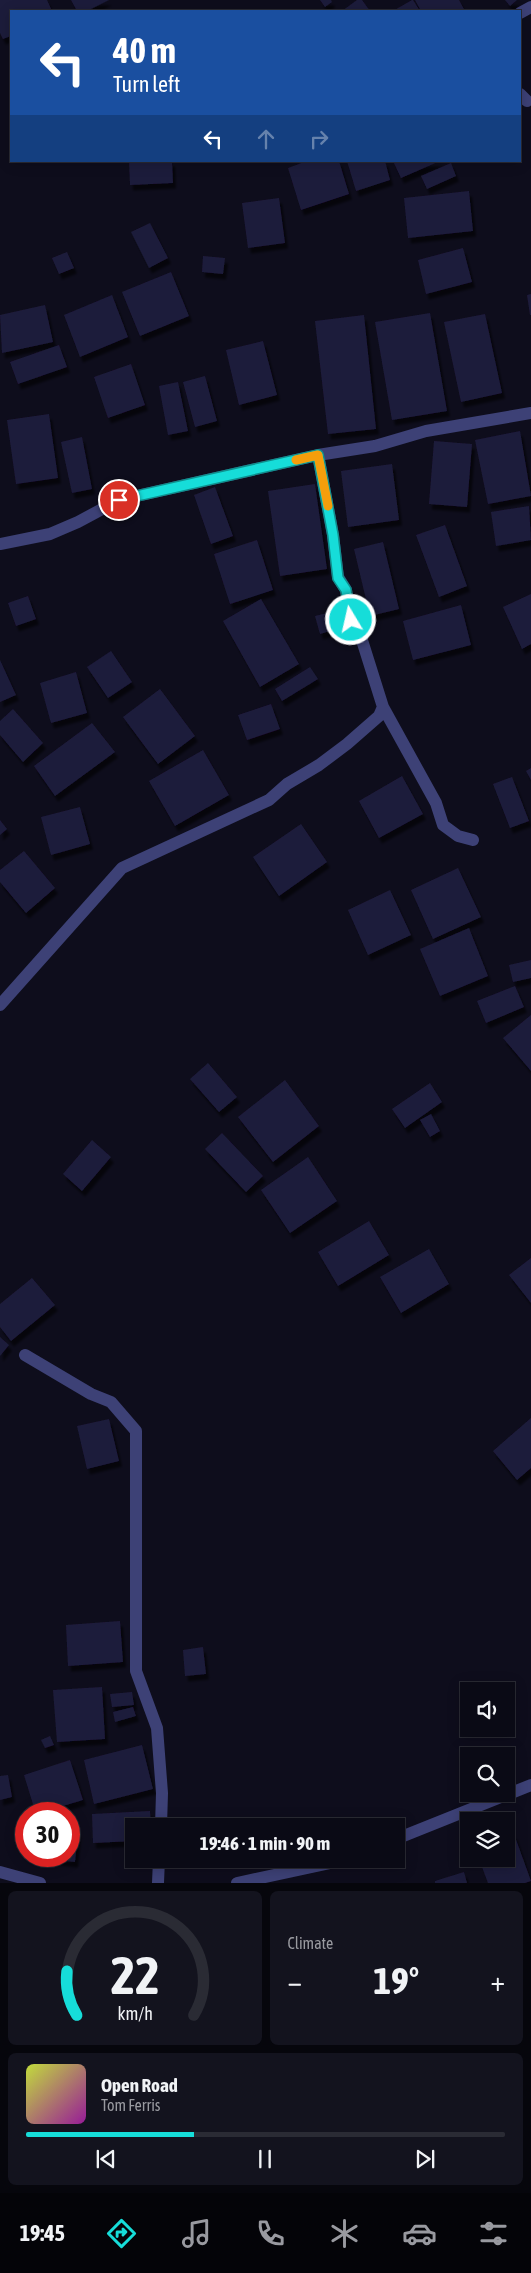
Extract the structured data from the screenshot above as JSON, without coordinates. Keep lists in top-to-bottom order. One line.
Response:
{"page":{"turn":["40 m","Turn left"],"limit":"30","trip":"19:46 · 1 min · 90 m","tile":"Climate","heat":["−","19°","+"],"song":["Open Road","Tom Ferris"],"tabs":"19:45","gauge":["22","km/h"]}}
